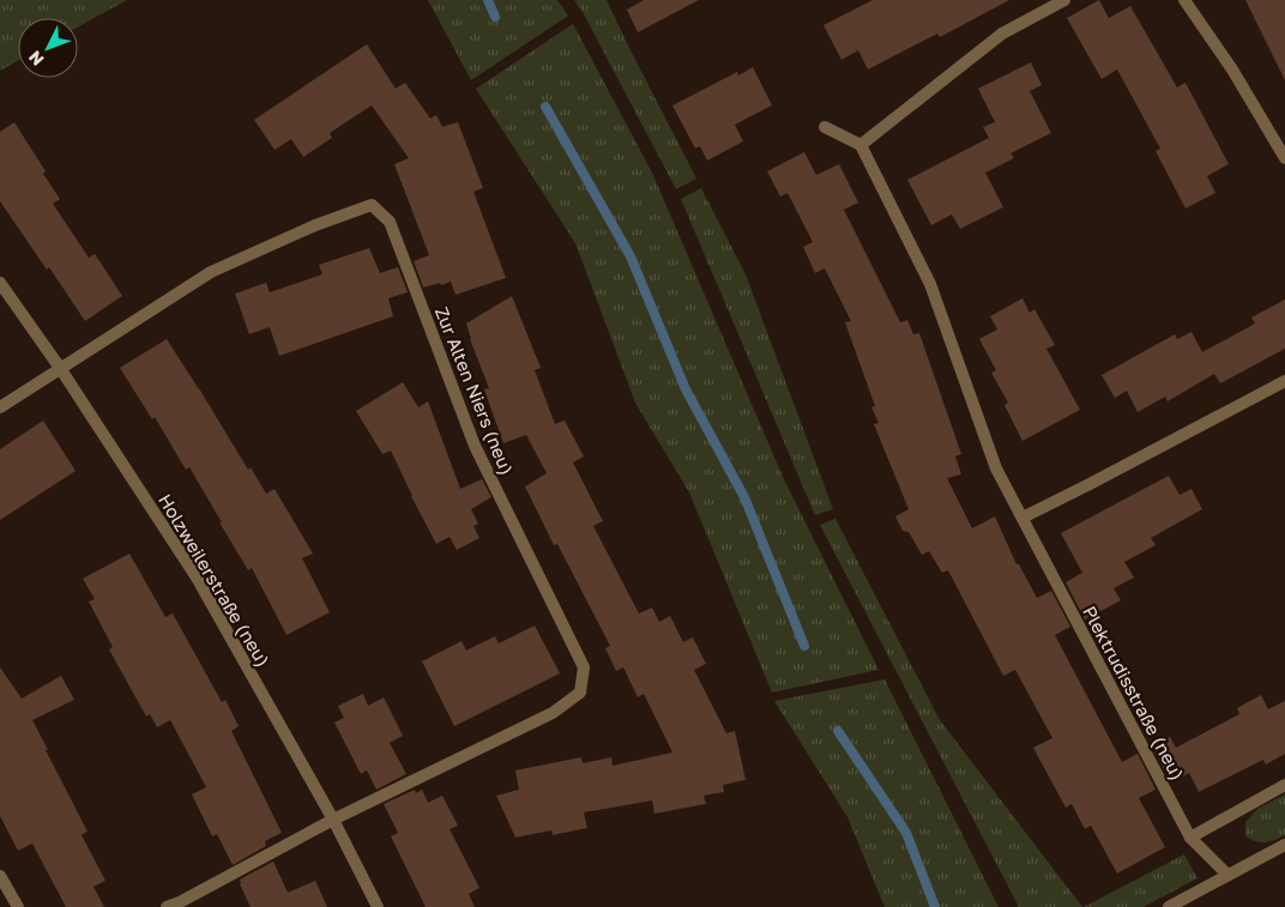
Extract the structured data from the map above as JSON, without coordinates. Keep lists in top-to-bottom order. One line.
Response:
{"streets":{"street":["Zur Alten Niers (neu)","Holzweilerstraße (neu)","Plektrudisstraße (neu)"]},"crossings":[["Zur Alten Niers (neu)","Holzweilerstraße (neu)"]],"north":"bottom left"}
